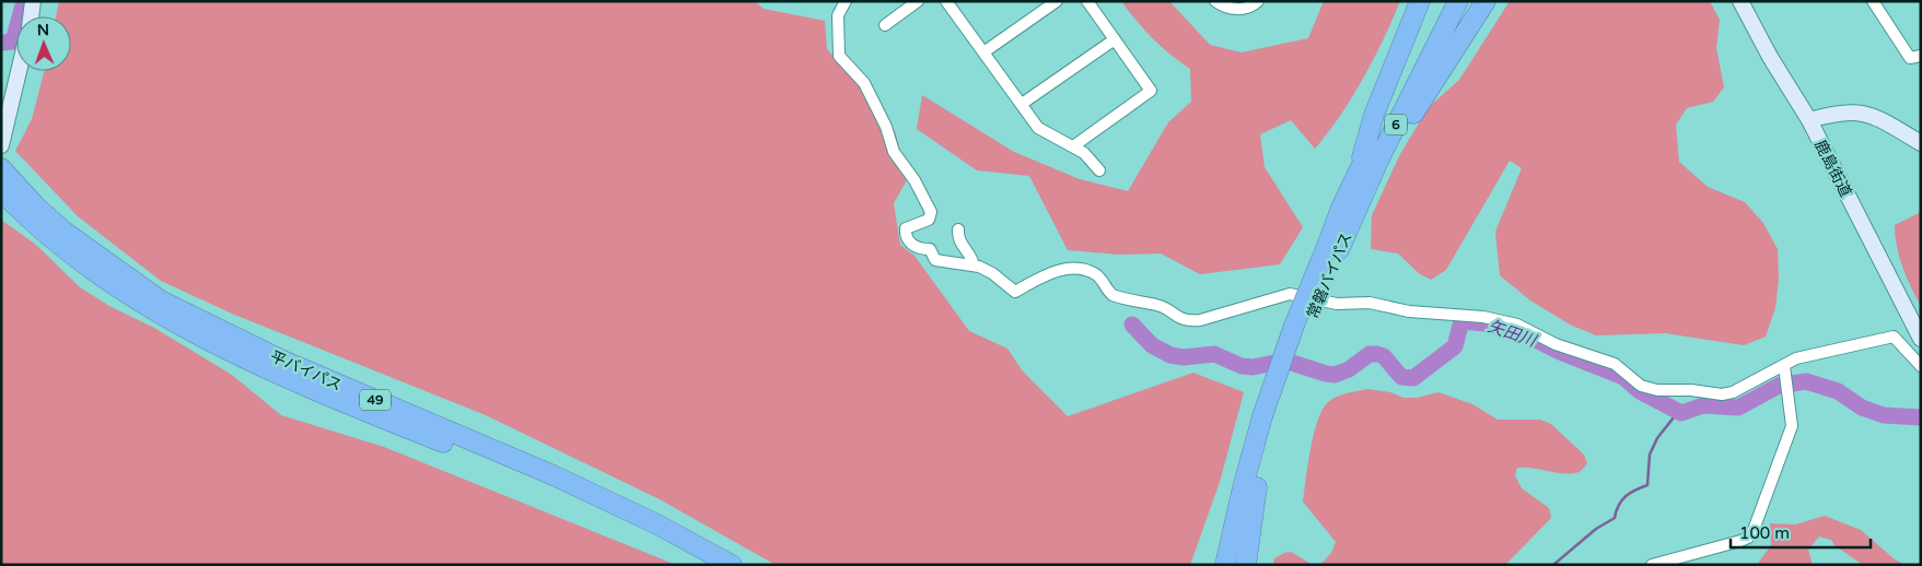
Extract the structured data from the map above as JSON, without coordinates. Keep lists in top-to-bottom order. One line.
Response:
{"streets":{"highway":["6","常磐バイパス","平バイパス","49"],"street":["鹿島街道"]},"water":["矢田川"],"scale_bar":"100 m","north":"top"}
